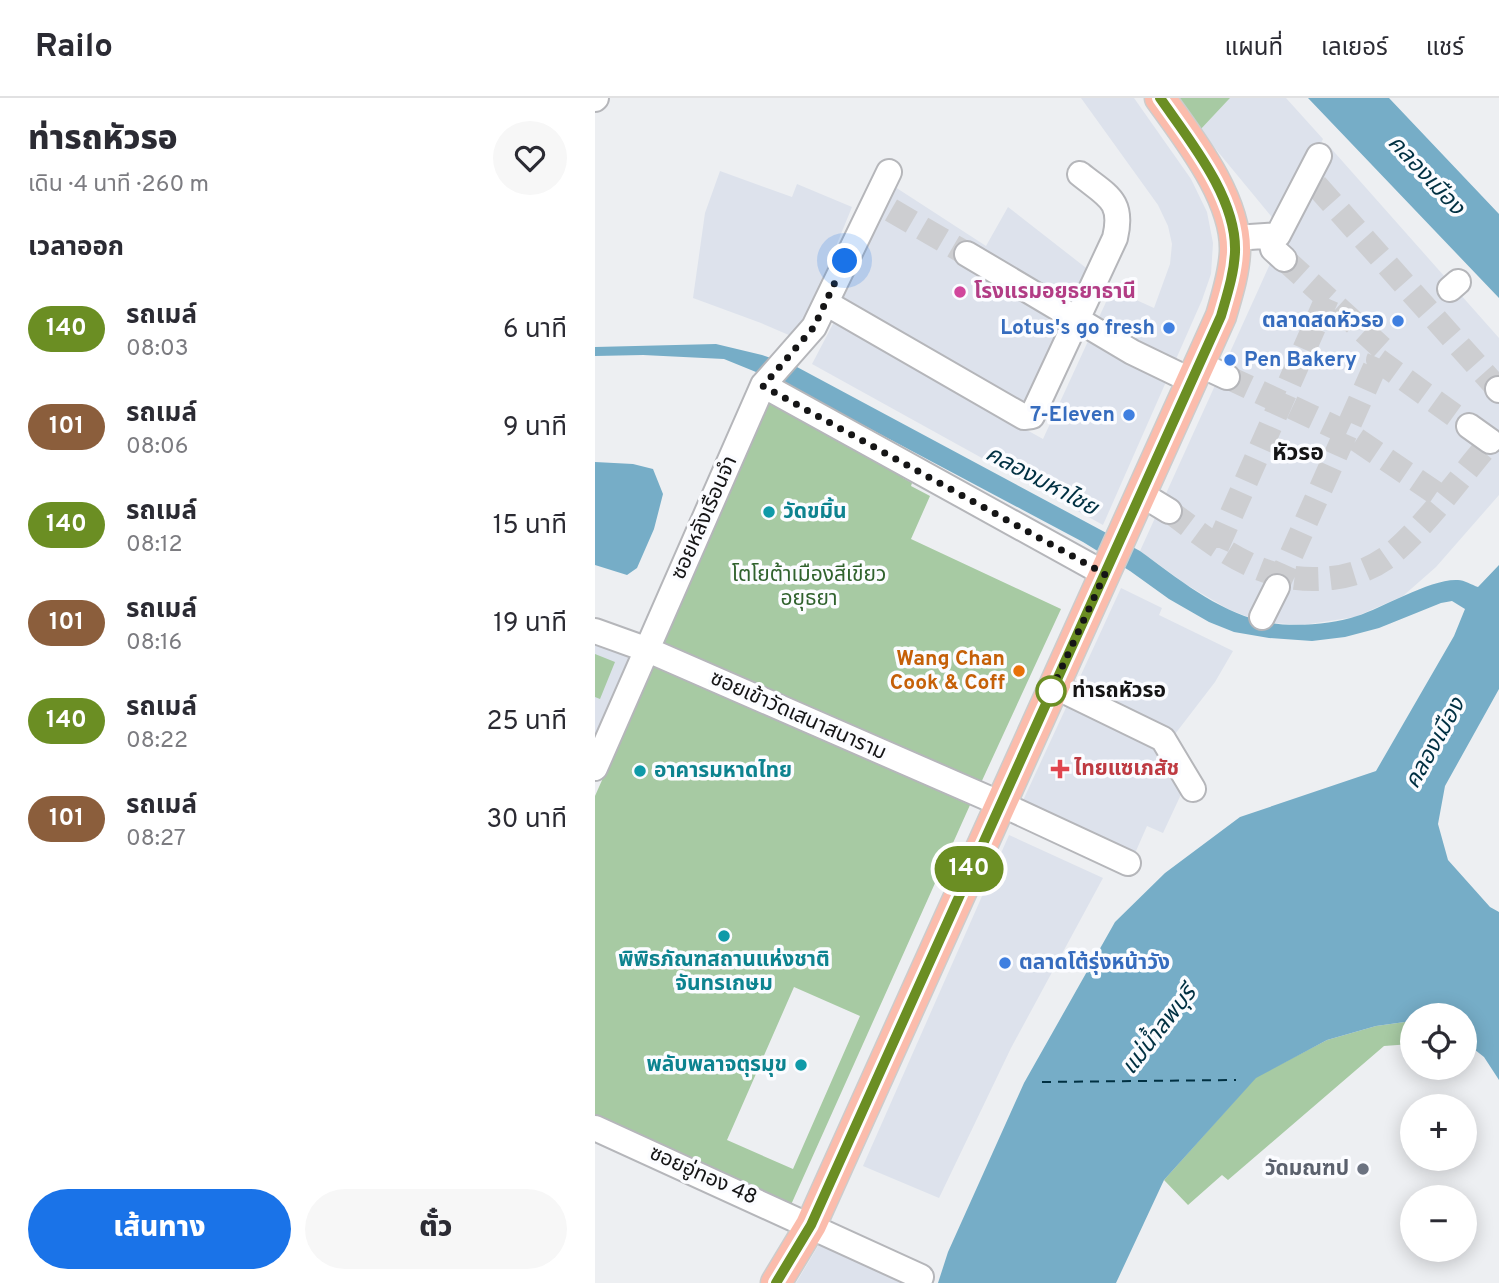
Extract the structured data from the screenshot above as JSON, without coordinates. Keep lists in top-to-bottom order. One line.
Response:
{"streets":{"street":["ซอยหลังเรือนจำ","ซอยเข้าวัดเสนาสนาราม","ซอยอู่ทอง 48"]},"crossings":[["ซอยหลังเรือนจำ","ซอยเข้าวัดเสนาสนาราม"]],"districts":["หัวรอ"],"water":["คลองเมือง","คลองมหาไชย","แม่น้ำลพบุรี"],"parks":["โตโยต้าเมืองสีเขียว อยุธยา"],"places":{"other":["โรงแรมอยุธยาธานี","ตลาดสดหัวรอ","Lotus's go fresh","Pen Bakery","7-Eleven","วัดขมิ้น","Wang Chan Cook & Coff","ท่ารถหัวรอ","อาคารมหาดไทย","พิพิธภัณฑสถานแห่งชาติ จันทรเกษม","ตลาดโต้รุ่งหน้าวัง","พลับพลาจตุรมุข","วัดมณฑป"],"health":["ไทยแซเภสัช"]},"lines":["bus line 140"],"page":{"header":"Railo","nav":["แผนที่","เลเยอร์","แชร์"],"heading":[["ท่ารถหัวรอ","เดิน · 4 นาที · 260 m"],"เวลาออก"],"on_map":"140","list":[{"mark":"140","name":"รถเมล์","note":"08:03","value":"6 นาที"},{"mark":"101","name":"รถเมล์","note":"08:06","value":"9 นาที"},{"mark":"140","name":"รถเมล์","note":"08:12","value":"15 นาที"},{"mark":"101","name":"รถเมล์","note":"08:16","value":"19 นาที"},{"mark":"140","name":"รถเมล์","note":"08:22","value":"25 นาที"},{"mark":"101","name":"รถเมล์","note":"08:27","value":"30 นาที"}],"map_buttons":["+","−"],"buttons":["เส้นทาง","ตั๋ว"]}}
